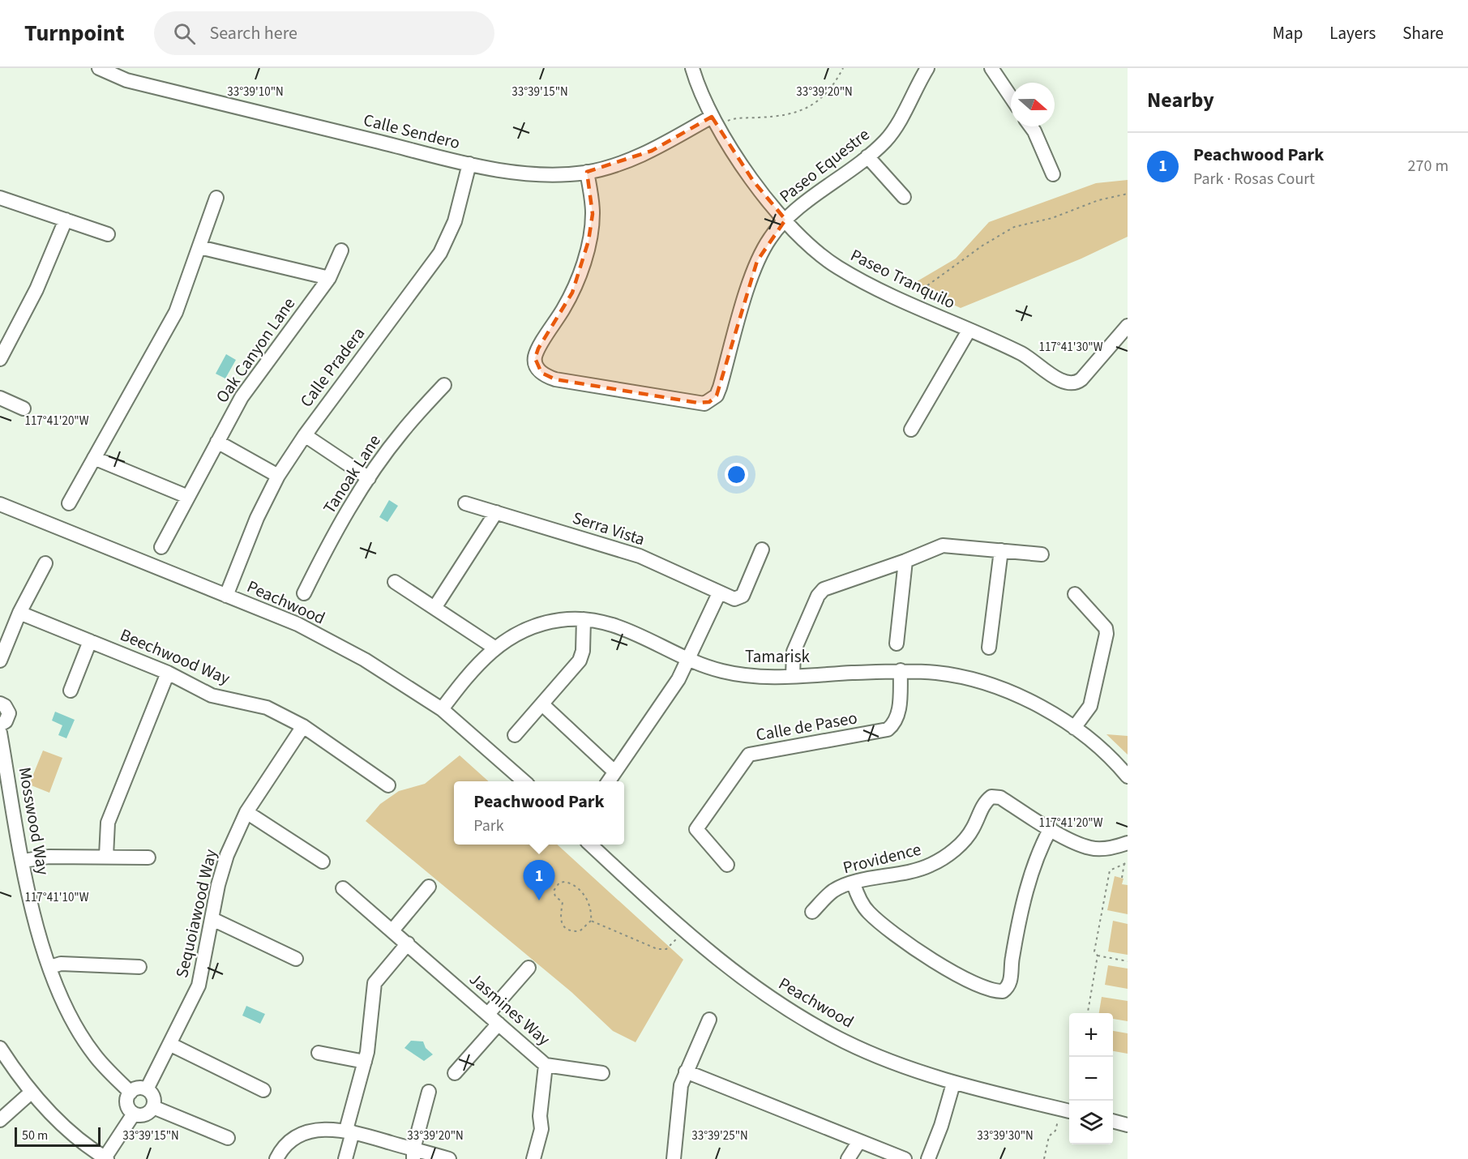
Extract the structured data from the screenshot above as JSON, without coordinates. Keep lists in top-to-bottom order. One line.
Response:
{"streets":{"street":["Calle Sendero","Paseo Equestre","Paseo Tranquilo","Oak Canyon Lane","Calle Pradera","Tanoak Lane","Serra Vista","Peachwood","Beechwood Way","Tamarisk","Calle de Paseo","Mosswood Way","Providence","Sequoiawood Way","Jasmines Way"]},"crossings":[["Calle Sendero","Paseo Equestre"],["Calle Sendero","Paseo Tranquilo"],["Calle Sendero","Calle Pradera"],["Paseo Equestre","Paseo Tranquilo"],["Calle Pradera","Peachwood"],["Peachwood","Tamarisk"],["Beechwood Way","Sequoiawood Way"],["Tamarisk","Calle de Paseo"],["Mosswood Way","Sequoiawood Way"]],"scale_bar":"50 m","north":"right","page":{"header":"Turnpoint","search":"Search here","nav":["Map","Layers","Share"],"heading":"Nearby","list":[{"mark":"1","name":"Peachwood Park","note":"Park · Rosas Court","value":"270 m"}],"popup":["Peachwood Park","Park"],"pins":"1","map_buttons":["+","−"],"scale":"50 m"},"coordinates":["33°39'10\"N","33°39'15\"N","33°39'20\"N","117°41'30\"W","117°41'20\"W","117°41'10\"W","33°39'25\"N","33°39'30\"N"]}
